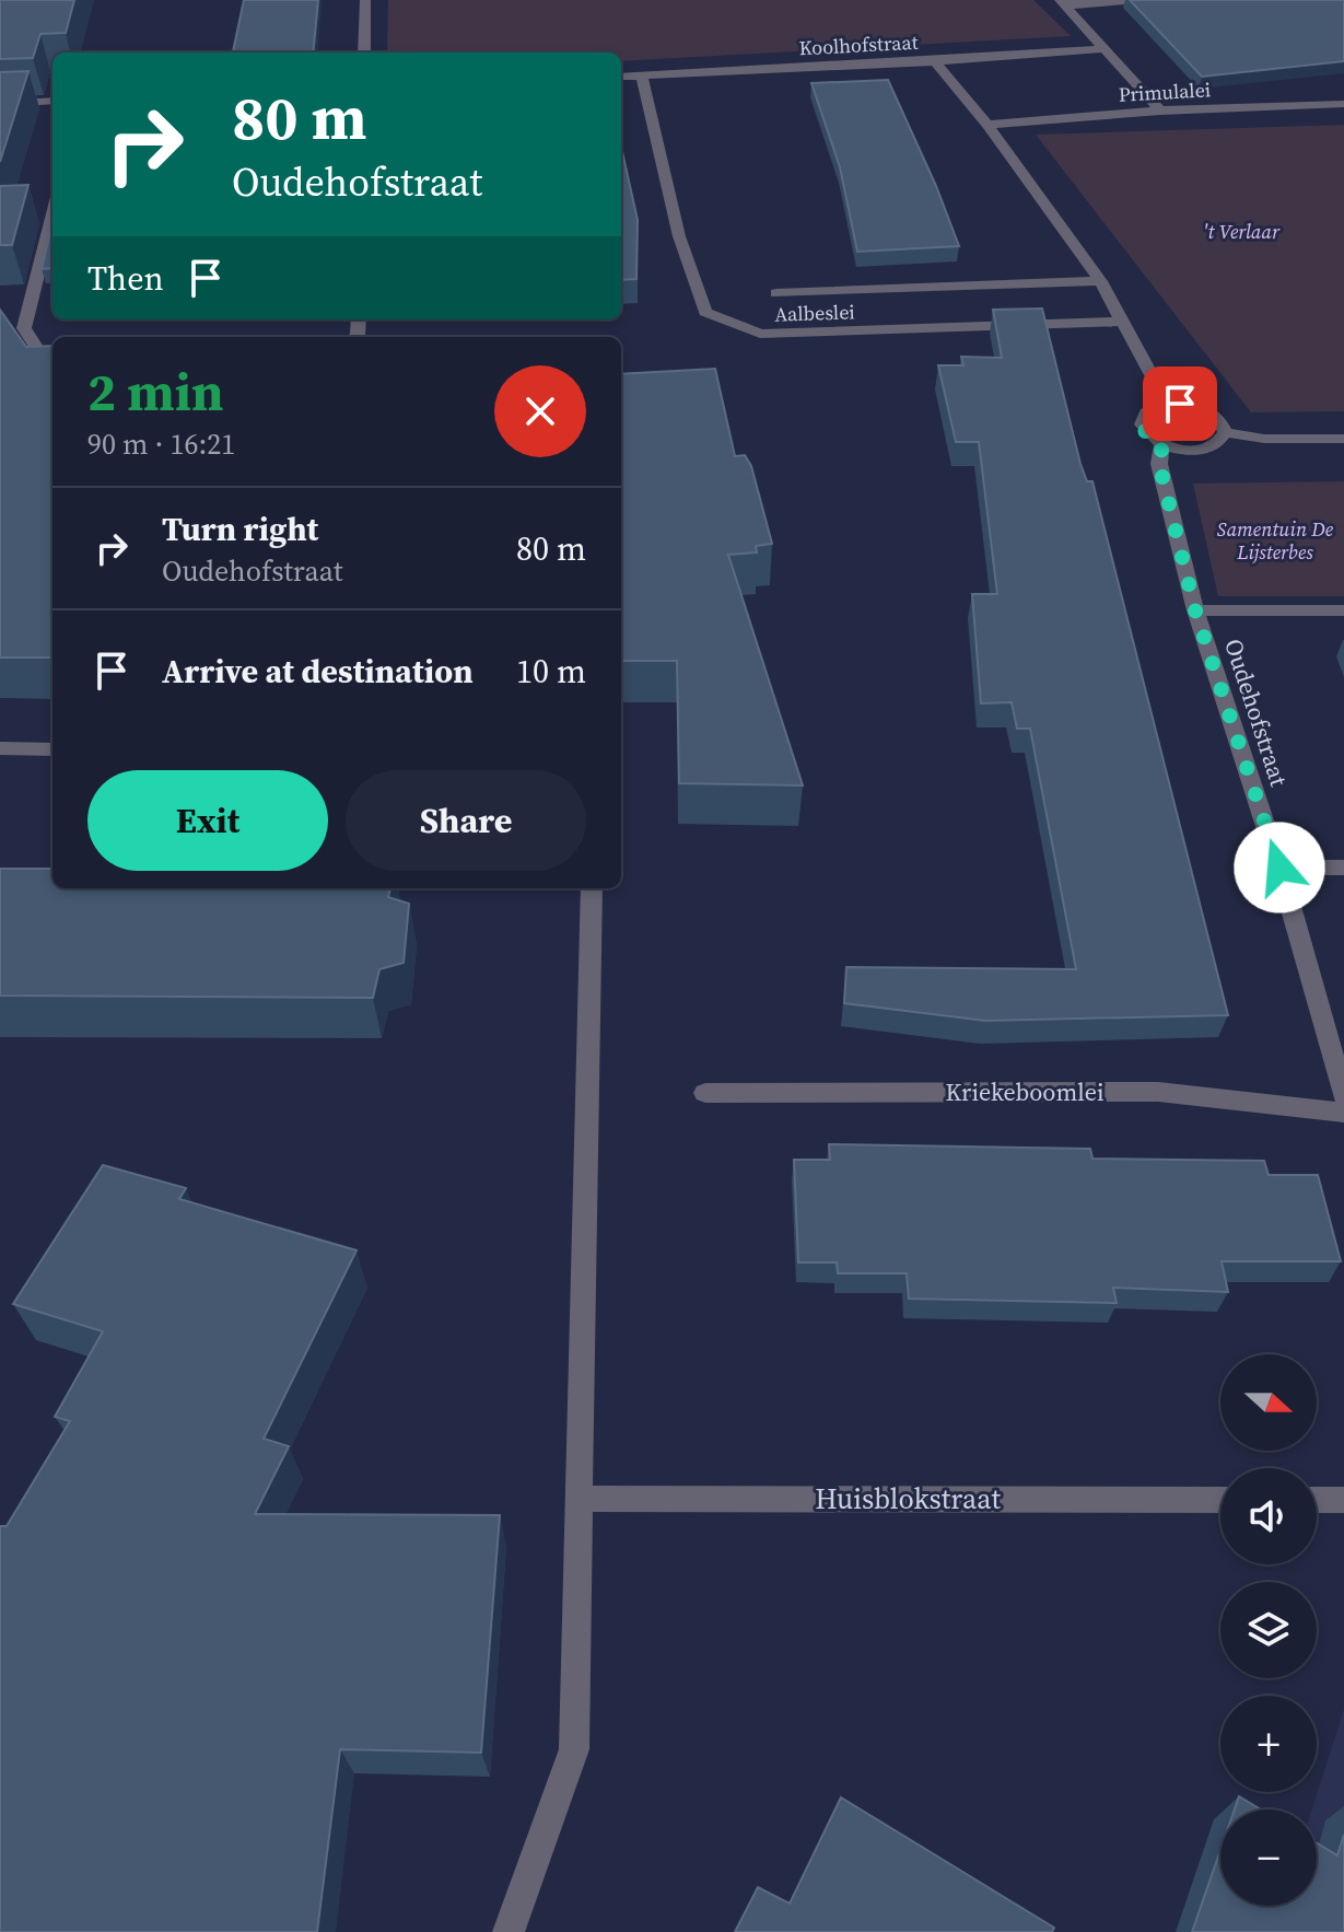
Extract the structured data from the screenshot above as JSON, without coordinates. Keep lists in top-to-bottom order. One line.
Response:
{"streets":{"street":["Koolhofstraat","Primulalei","Aalbeslei","Oudehofstraat","Kriekeboomlei","Huisblokstraat"]},"crossings":[["Koolhofstraat","Aalbeslei"]],"parks":["'t Verlaar","Samentuin De Lijsterbes"],"north":"right","page":{"turn":["80 m","Oudehofstraat"],"then":"Then","heading":["2 min","90 m · 16:21"],"list":[{"name":"Turn right","note":"Oudehofstraat","value":"80 m"},{"name":"Arrive at destination","value":"10 m"}],"buttons":["Exit","Share"],"map_buttons":["+","−"]}}
